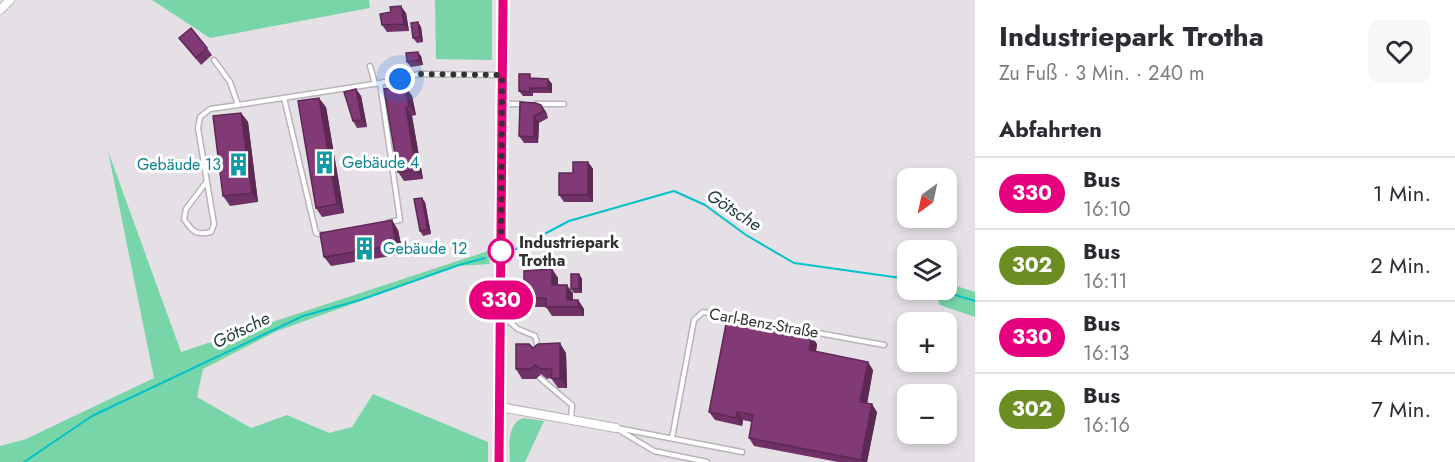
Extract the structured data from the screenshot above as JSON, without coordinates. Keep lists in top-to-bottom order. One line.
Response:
{"streets":{"lane":["Carl-Benz-Straße"]},"water":["Götsche"],"places":{"building":["Gebäude 4","Gebäude 13","Gebäude 12"],"other":["Industriepark Trotha"]},"lines":["bus line 330"],"north":"bottom left","page":{"on_map":"330","heading":[["Industriepark Trotha","Zu Fuß · 3 Min. · 240 m"],"Abfahrten"],"list":[{"mark":"330","name":"Bus","note":"16:10","value":"1 Min."},{"mark":"302","name":"Bus","note":"16:11","value":"2 Min."},{"mark":"330","name":"Bus","note":"16:13","value":"4 Min."},{"mark":"302","name":"Bus","note":"16:16","value":"7 Min."}],"map_buttons":["+","−"]}}
